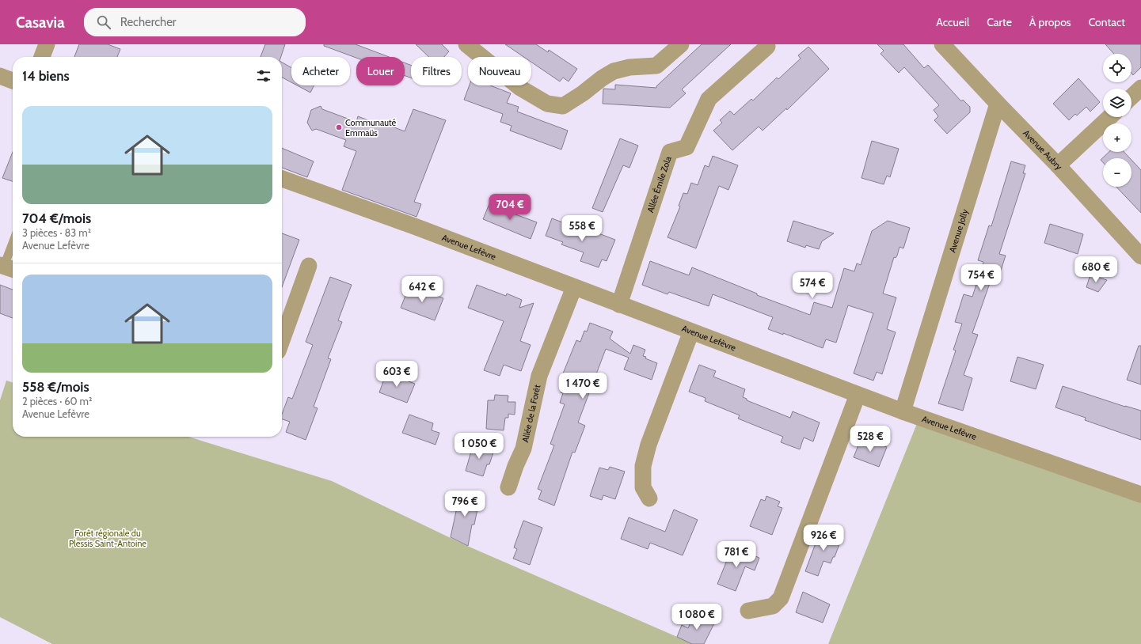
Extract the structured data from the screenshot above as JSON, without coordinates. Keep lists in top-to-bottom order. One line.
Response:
{"streets":{"street":["Avenue Aubry","Allée Émile Zola","Avenue Jolly","Avenue Lefèvre","Allée de la Forêt"]},"crossings":[["Avenue Aubry","Avenue Jolly"],["Allée Émile Zola","Avenue Lefèvre"],["Avenue Jolly","Avenue Lefèvre"],["Avenue Lefèvre","Allée de la Forêt"]],"parks":["Forêt régionale du Plessis Saint-Antoine"],"places":["Communauté Emmaüs"],"page":{"header":"Casavia","search":"Rechercher","nav":["Accueil","Carte","À propos","Contact"],"map_buttons":["+","−"],"chip":["Acheter","Louer","Filtres","Nouveau"],"heading":"14 biens","list":[{"name":"704 €/mois","note":"3 pièces · 83 m² · Avenue Lefèvre"},{"name":"558 €/mois","note":"2 pièces · 60 m² · Avenue Lefèvre"}],"price":["704 €","558 €","680 €","754 €","574 €","642 €","603 €","1 470 €","528 €","1 050 €","796 €","926 €","781 €","1 080 €"]}}
